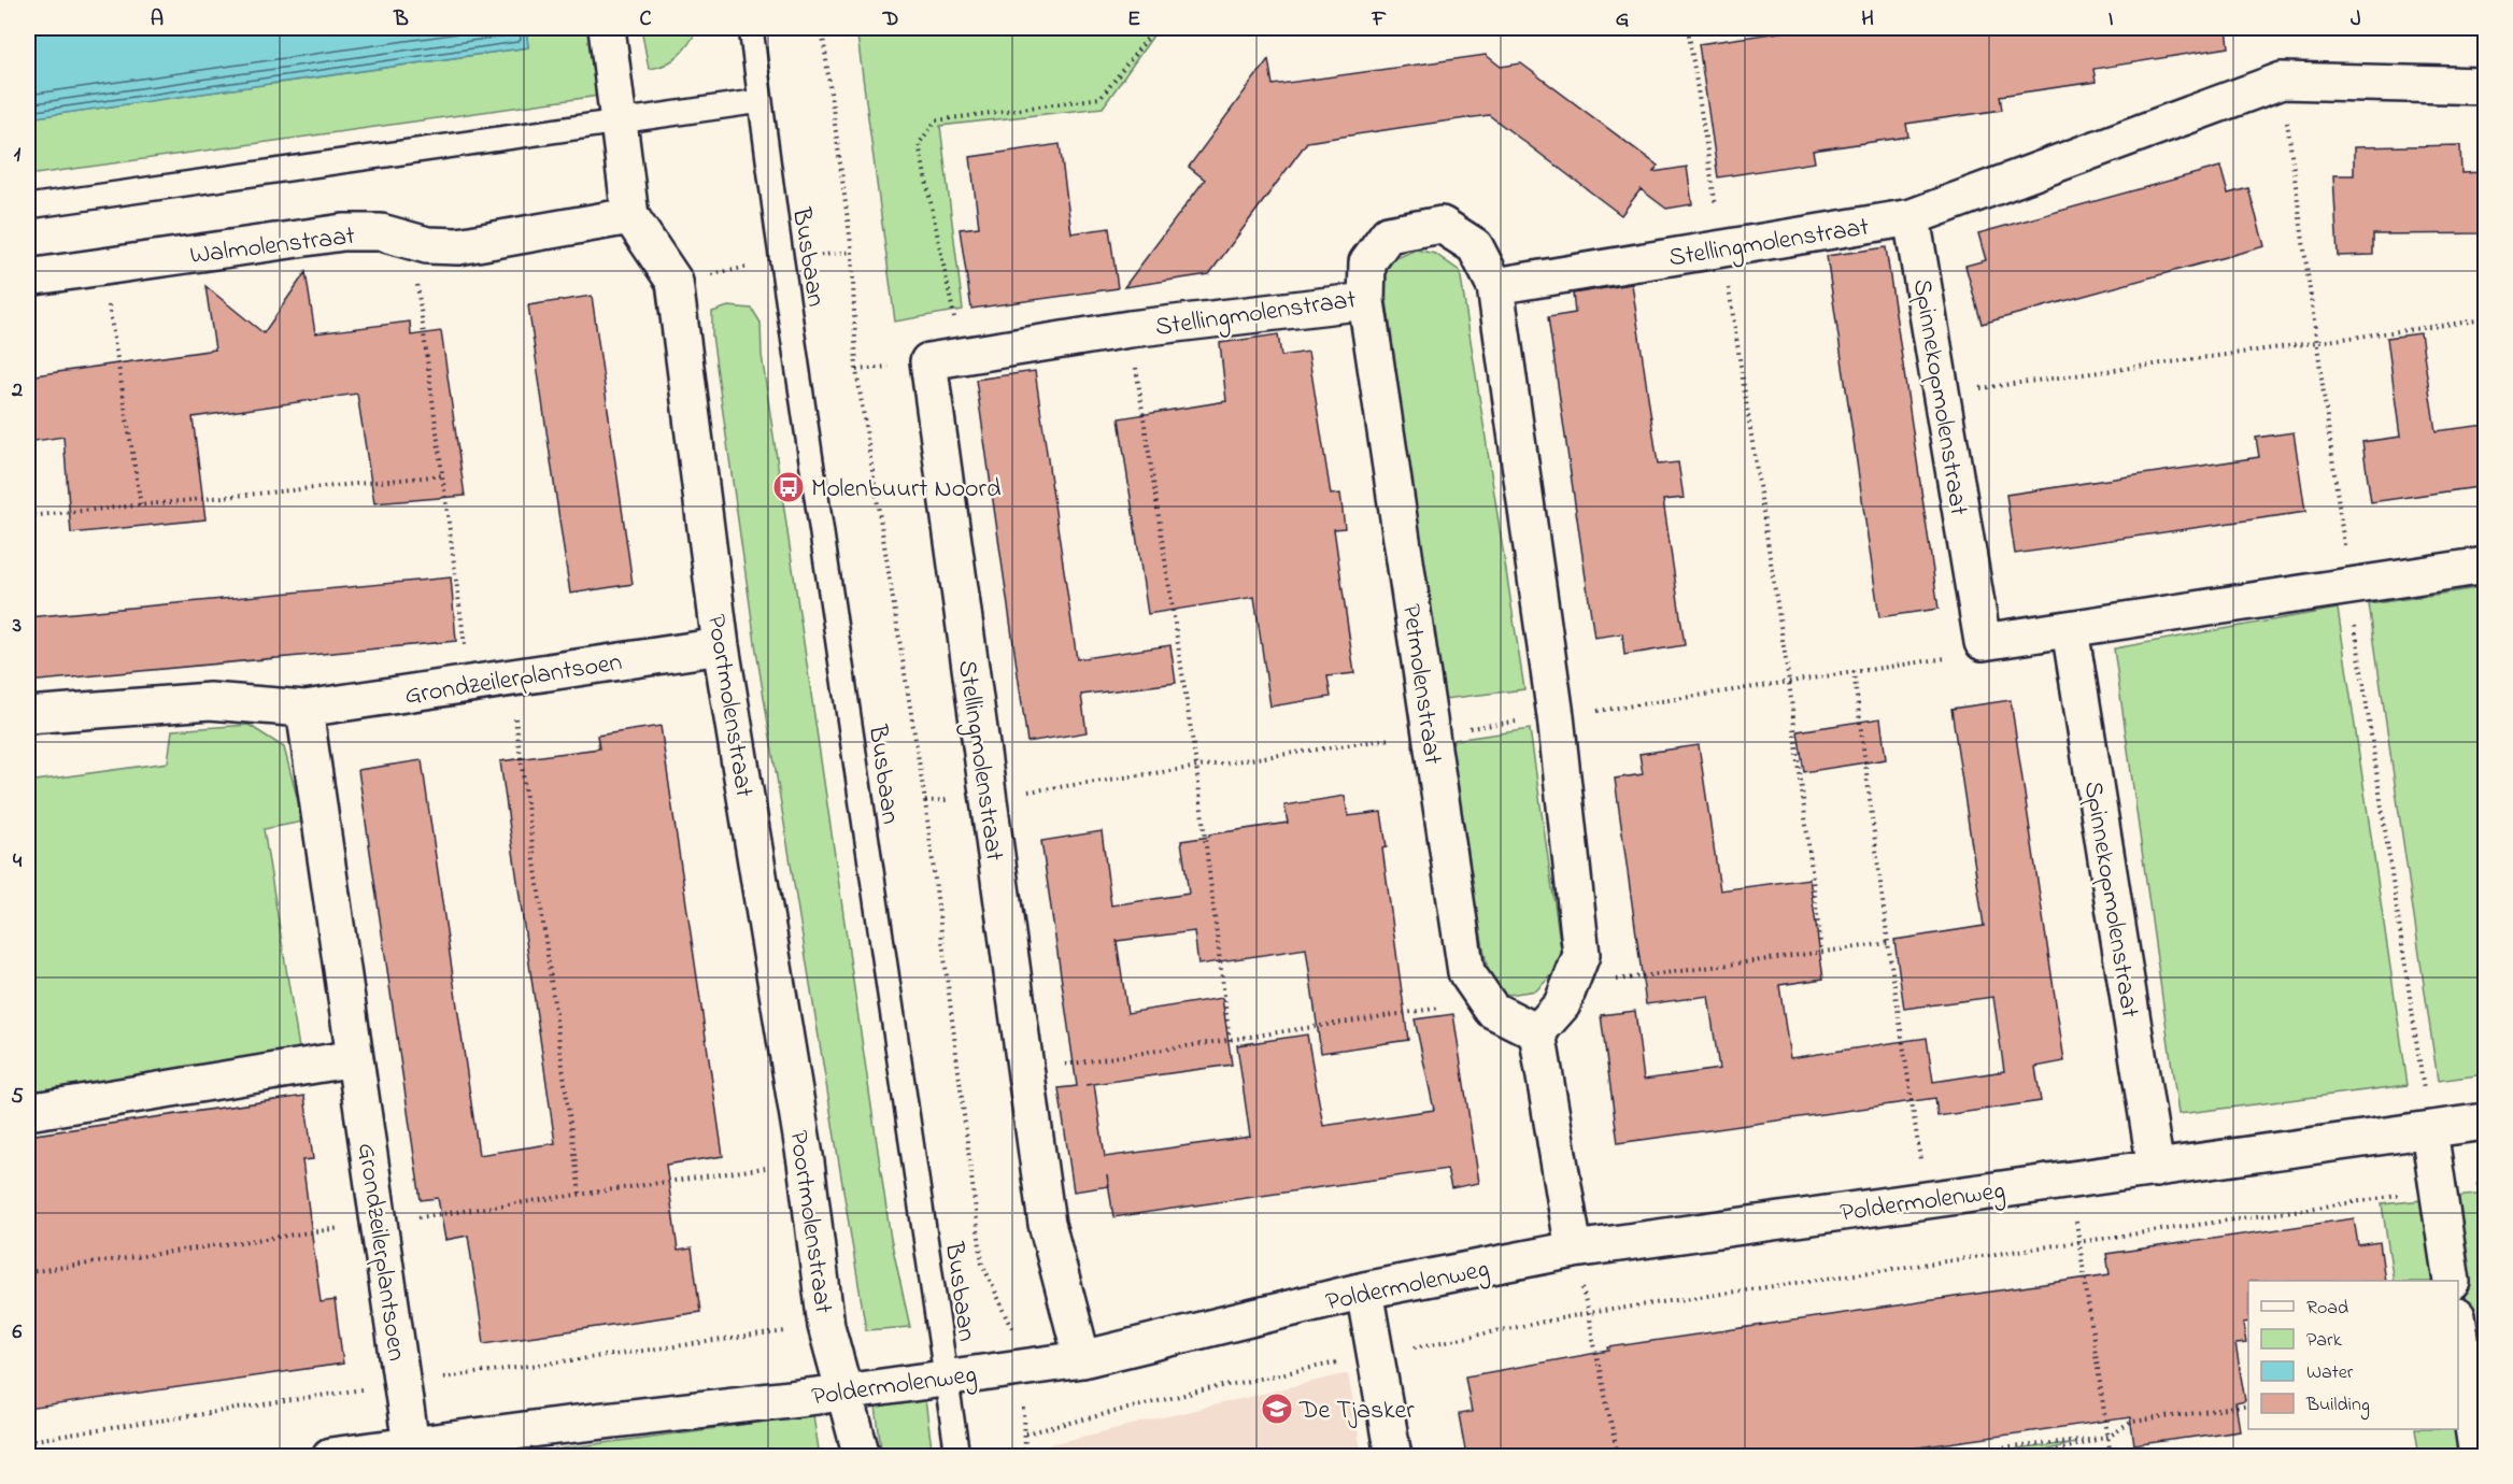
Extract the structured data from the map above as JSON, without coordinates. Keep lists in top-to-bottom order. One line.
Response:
{"streets":{"street":["Stellingmolenstraat","Walmolenstraat","Spinnekopmolenstraat","Grondzeilerplantsoen","Petmolenstraat","Poortmolenstraat","Poldermolenweg"],"lane":["Busbaan"]},"crossings":[["Stellingmolenstraat","Spinnekopmolenstraat"],["Stellingmolenstraat","Petmolenstraat"],["Stellingmolenstraat","Poldermolenweg"],["Walmolenstraat","Poortmolenstraat"],["Busbaan","Poldermolenweg"],["Spinnekopmolenstraat","Poldermolenweg"],["Grondzeilerplantsoen","Poortmolenstraat"],["Grondzeilerplantsoen","Poldermolenweg"],["Poortmolenstraat","Poldermolenweg"]],"places":{"bus stop":["Molenbuurt Noord"],"school or university":["De Tjasker"]},"legend":["Road","Park","Water","Building"],"grid":{"columns":["A","B","C","D","E","F","G","H","I","J"],"rows":["1","2","3","4","5","6"]}}
